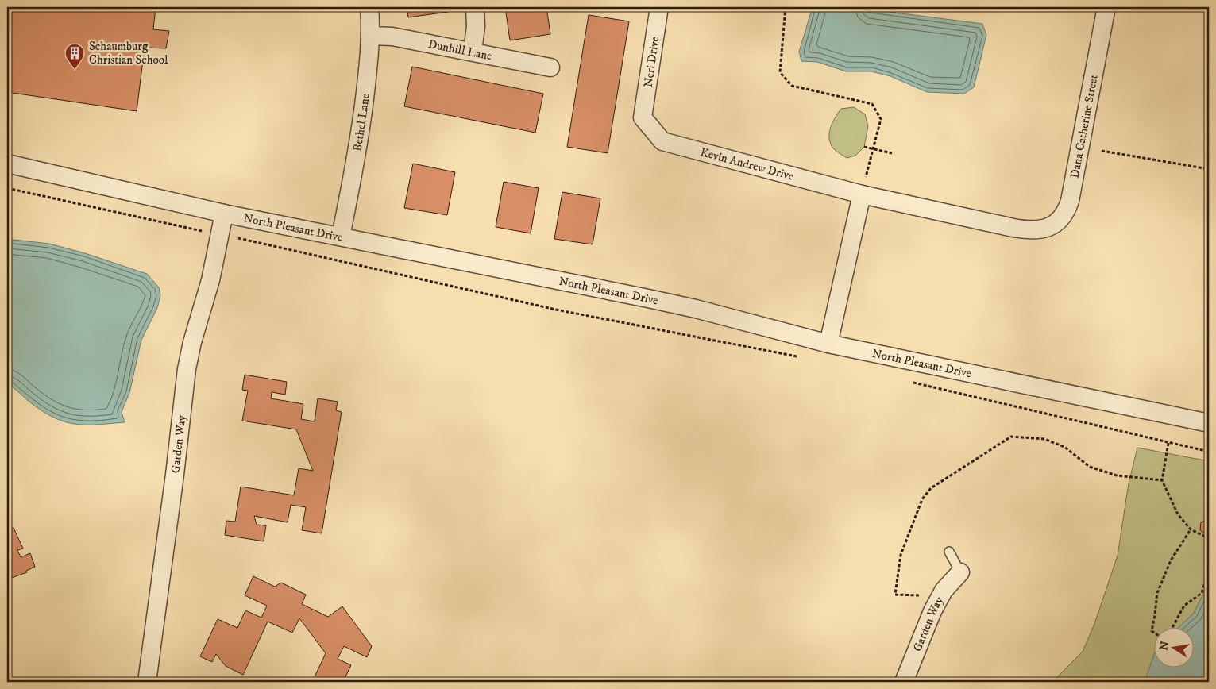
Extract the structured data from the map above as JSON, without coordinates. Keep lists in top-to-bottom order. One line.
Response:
{"streets":{"street":["Dunhill Lane","Neri Drive","Bethel Lane","Dana Catherine Street","Kevin Andrew Drive","North Pleasant Drive","Garden Way"]},"crossings":[["Dunhill Lane","Bethel Lane"],["Neri Drive","Kevin Andrew Drive"],["Bethel Lane","North Pleasant Drive"],["Dana Catherine Street","Kevin Andrew Drive"],["North Pleasant Drive","Garden Way"]],"places":{"building":["Schaumburg Christian School"]},"north":"left"}
